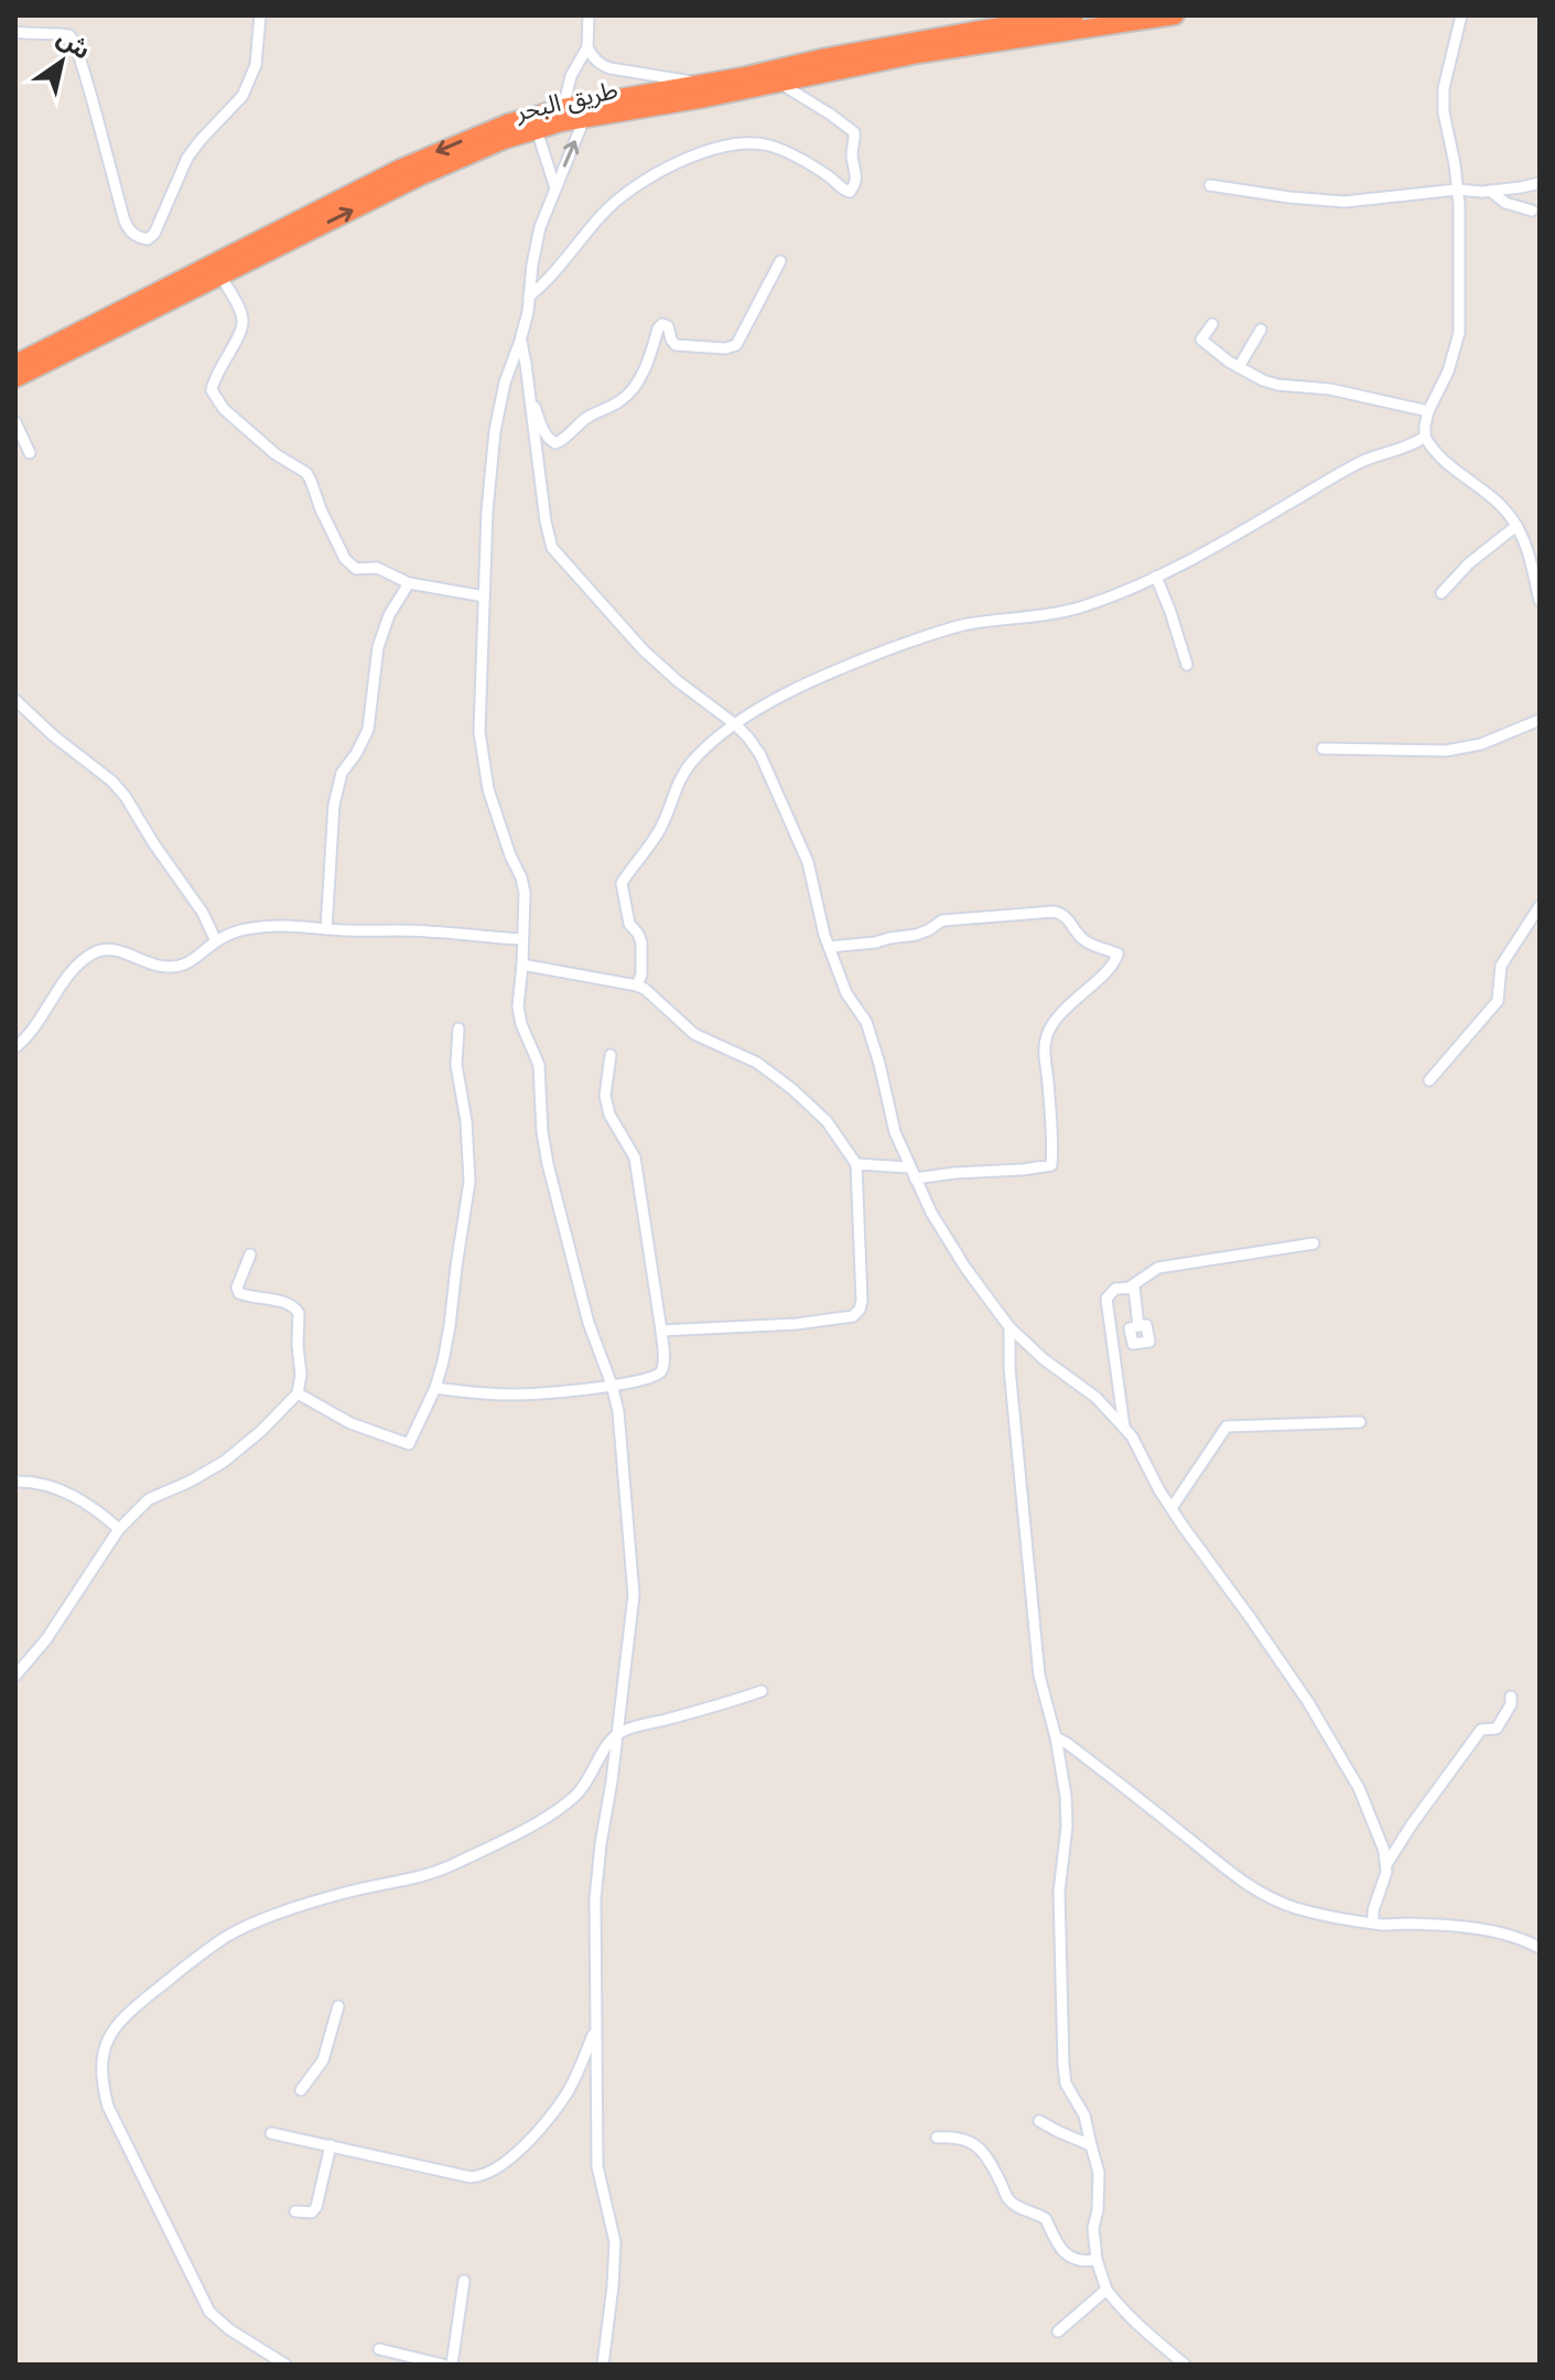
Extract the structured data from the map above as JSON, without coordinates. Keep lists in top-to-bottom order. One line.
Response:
{"streets":{"highway":["طريق البحر"]},"north":"top right"}
